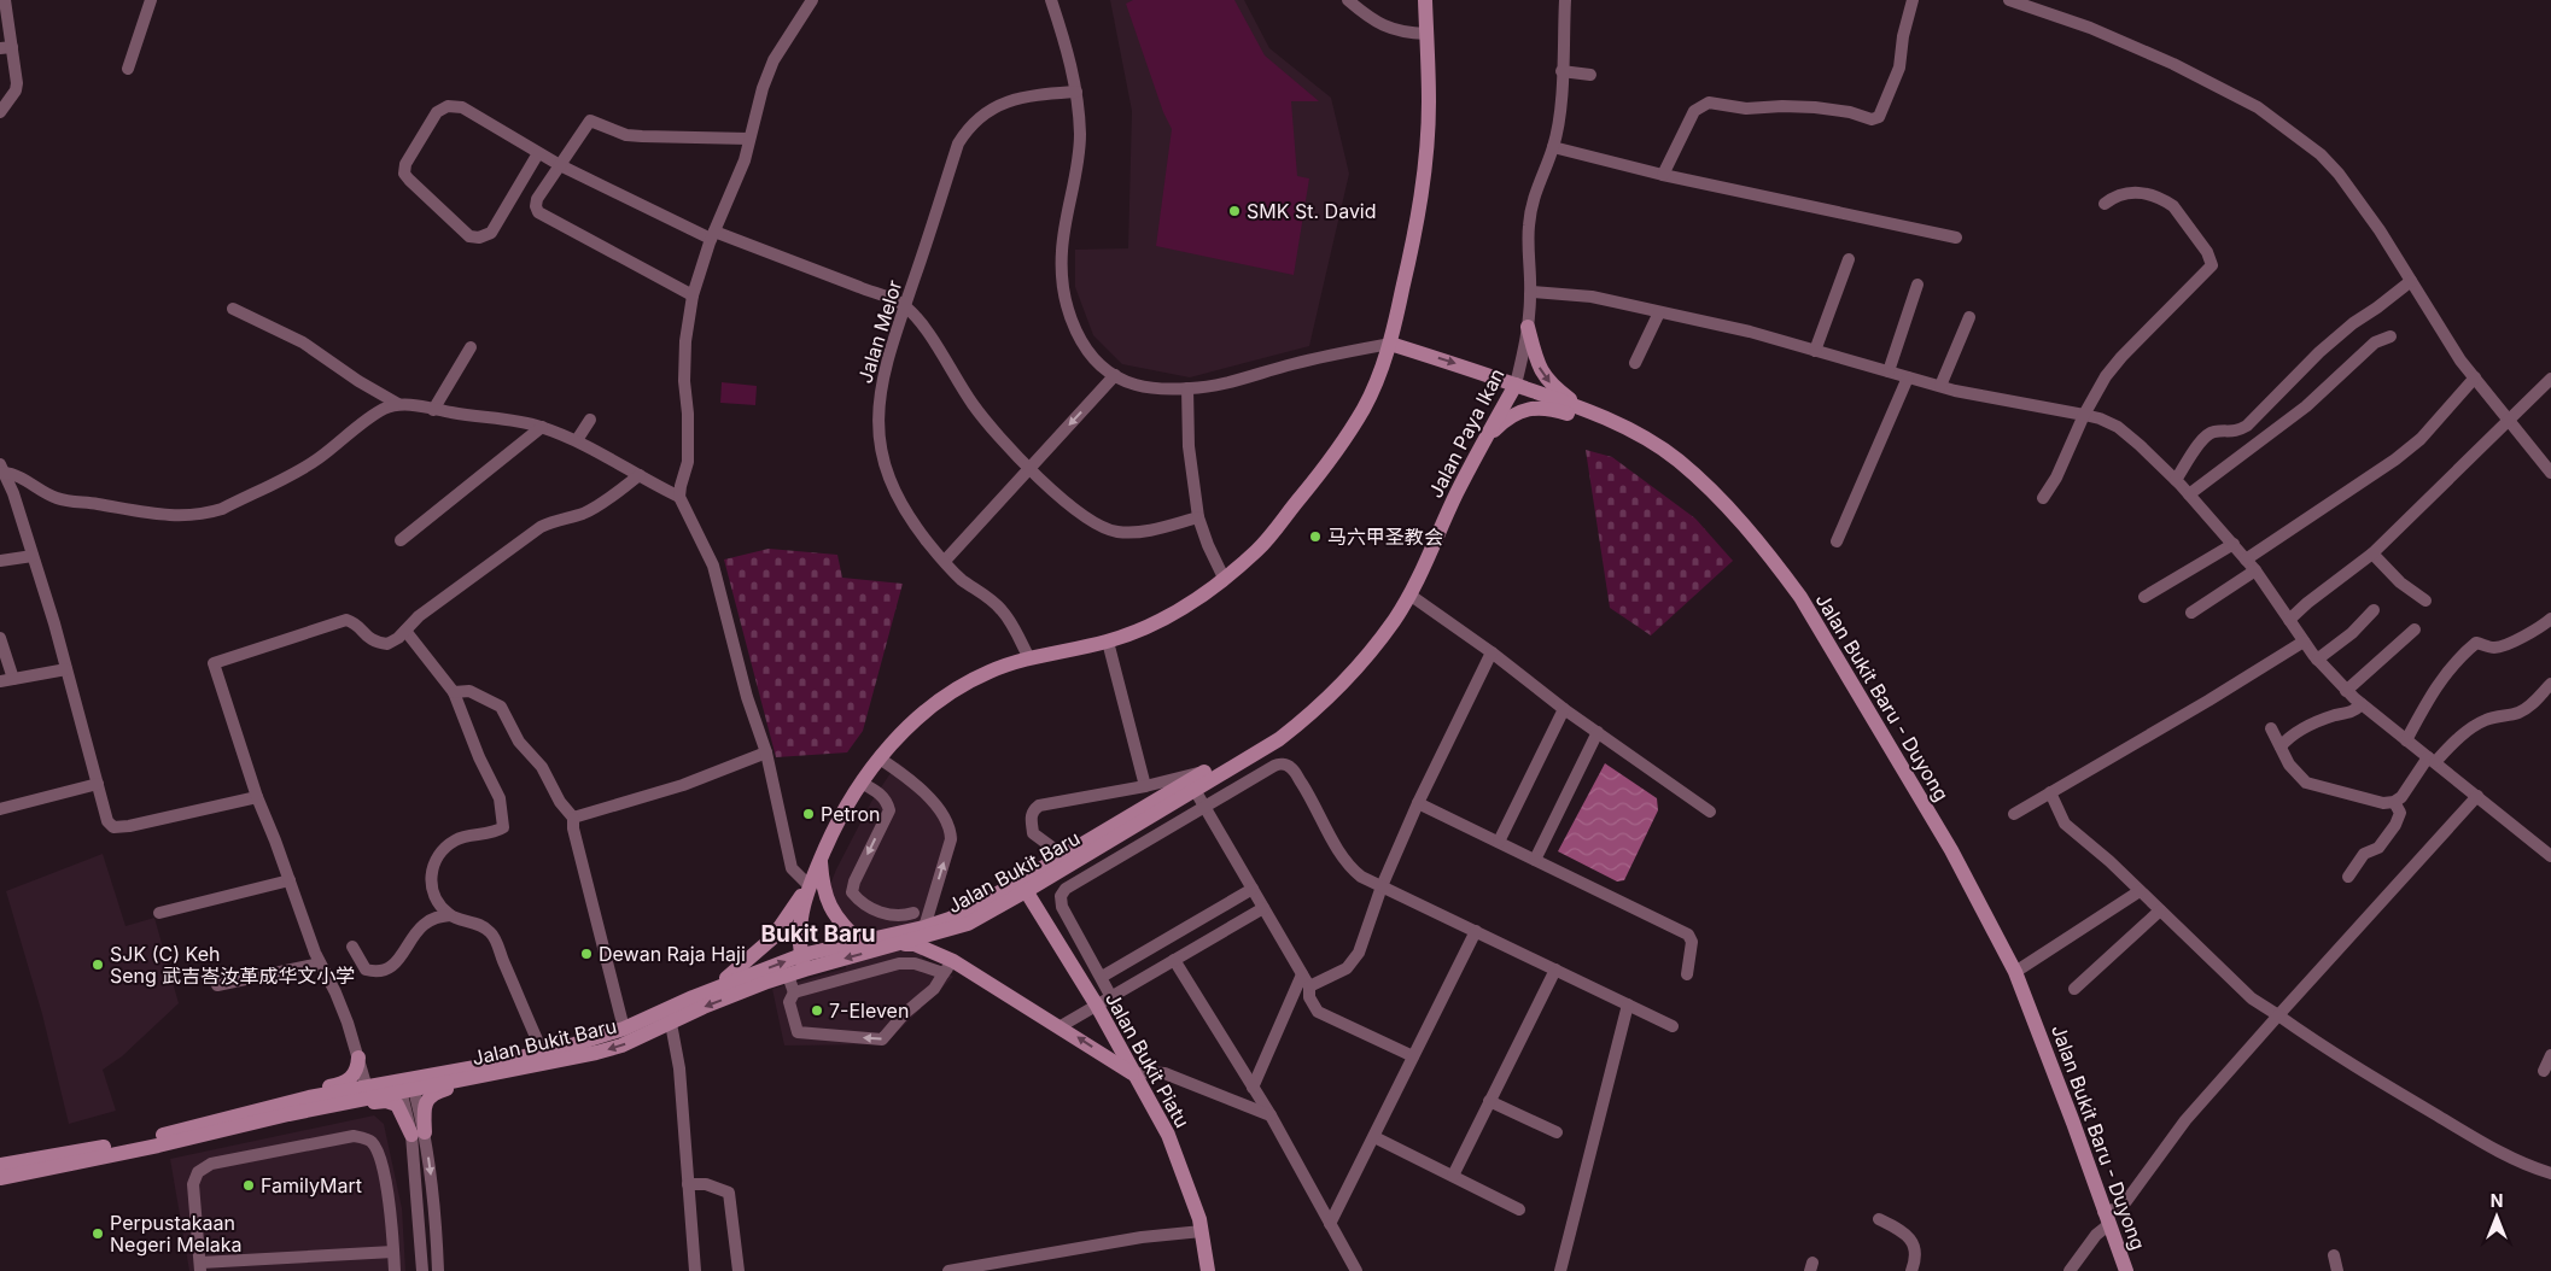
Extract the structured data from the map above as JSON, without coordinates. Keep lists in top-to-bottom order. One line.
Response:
{"streets":{"main road":["Jalan Paya Ikan","Jalan Bukit Baru - Duyong","Jalan Bukit Baru","Jalan Bukit Piatu"],"street":["Jalan Melor"]},"crossings":[["Jalan Paya Ikan","Jalan Bukit Baru - Duyong"],["Jalan Paya Ikan","Jalan Bukit Baru"],["Jalan Bukit Baru","Jalan Bukit Piatu"]],"districts":["Bukit Baru"],"places":["SMK St. David","马六甲圣教会","Petron","Dewan Raja Haji","SJK (C) Keh Seng 武吉峇汝革成华文小学","7-Eleven","FamilyMart","Perpustakaan Negeri Melaka"],"north":"top"}
